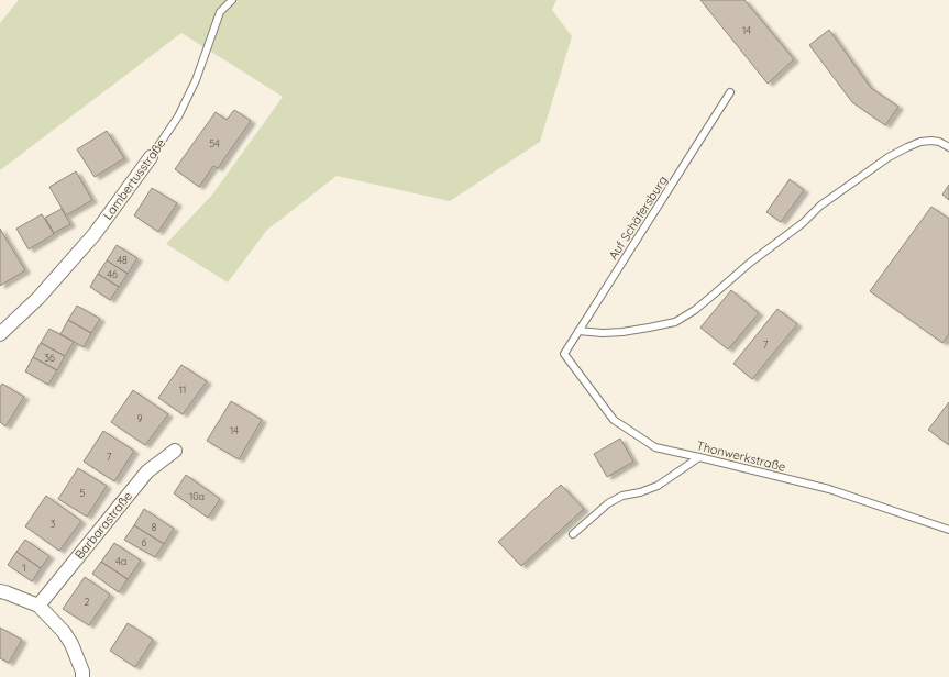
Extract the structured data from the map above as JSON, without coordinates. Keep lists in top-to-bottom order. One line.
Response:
{"streets":{"street":["Lambertusstraße","Barbarastraße"],"lane":["Auf Schäfersburg","Thonwerkstraße"]},"crossings":[["Auf Schäfersburg","Thonwerkstraße"]],"house_numbers":["14","54","48","46","7","36","11","9","14","7","5","10a","3","8","6","4a","1","2"]}
